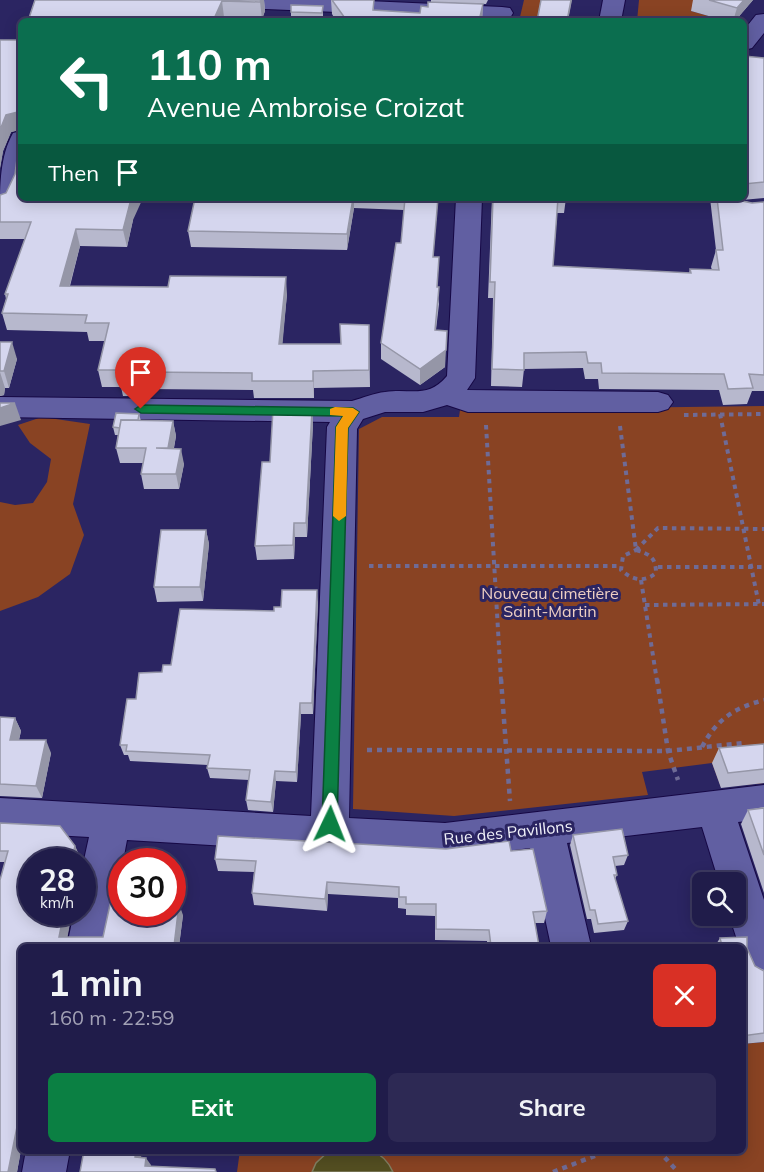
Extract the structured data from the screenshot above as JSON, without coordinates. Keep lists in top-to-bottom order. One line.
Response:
{"streets":{"street":["Rue des Pavillons"]},"parks":["Nouveau cimetière Saint-Martin"],"page":{"turn":["110 m","Avenue Ambroise Croizat"],"then":"Then","speed":"28 km/h","limit":"30","heading":["1 min","160 m · 22:59"],"buttons":["Exit","Share"]}}
